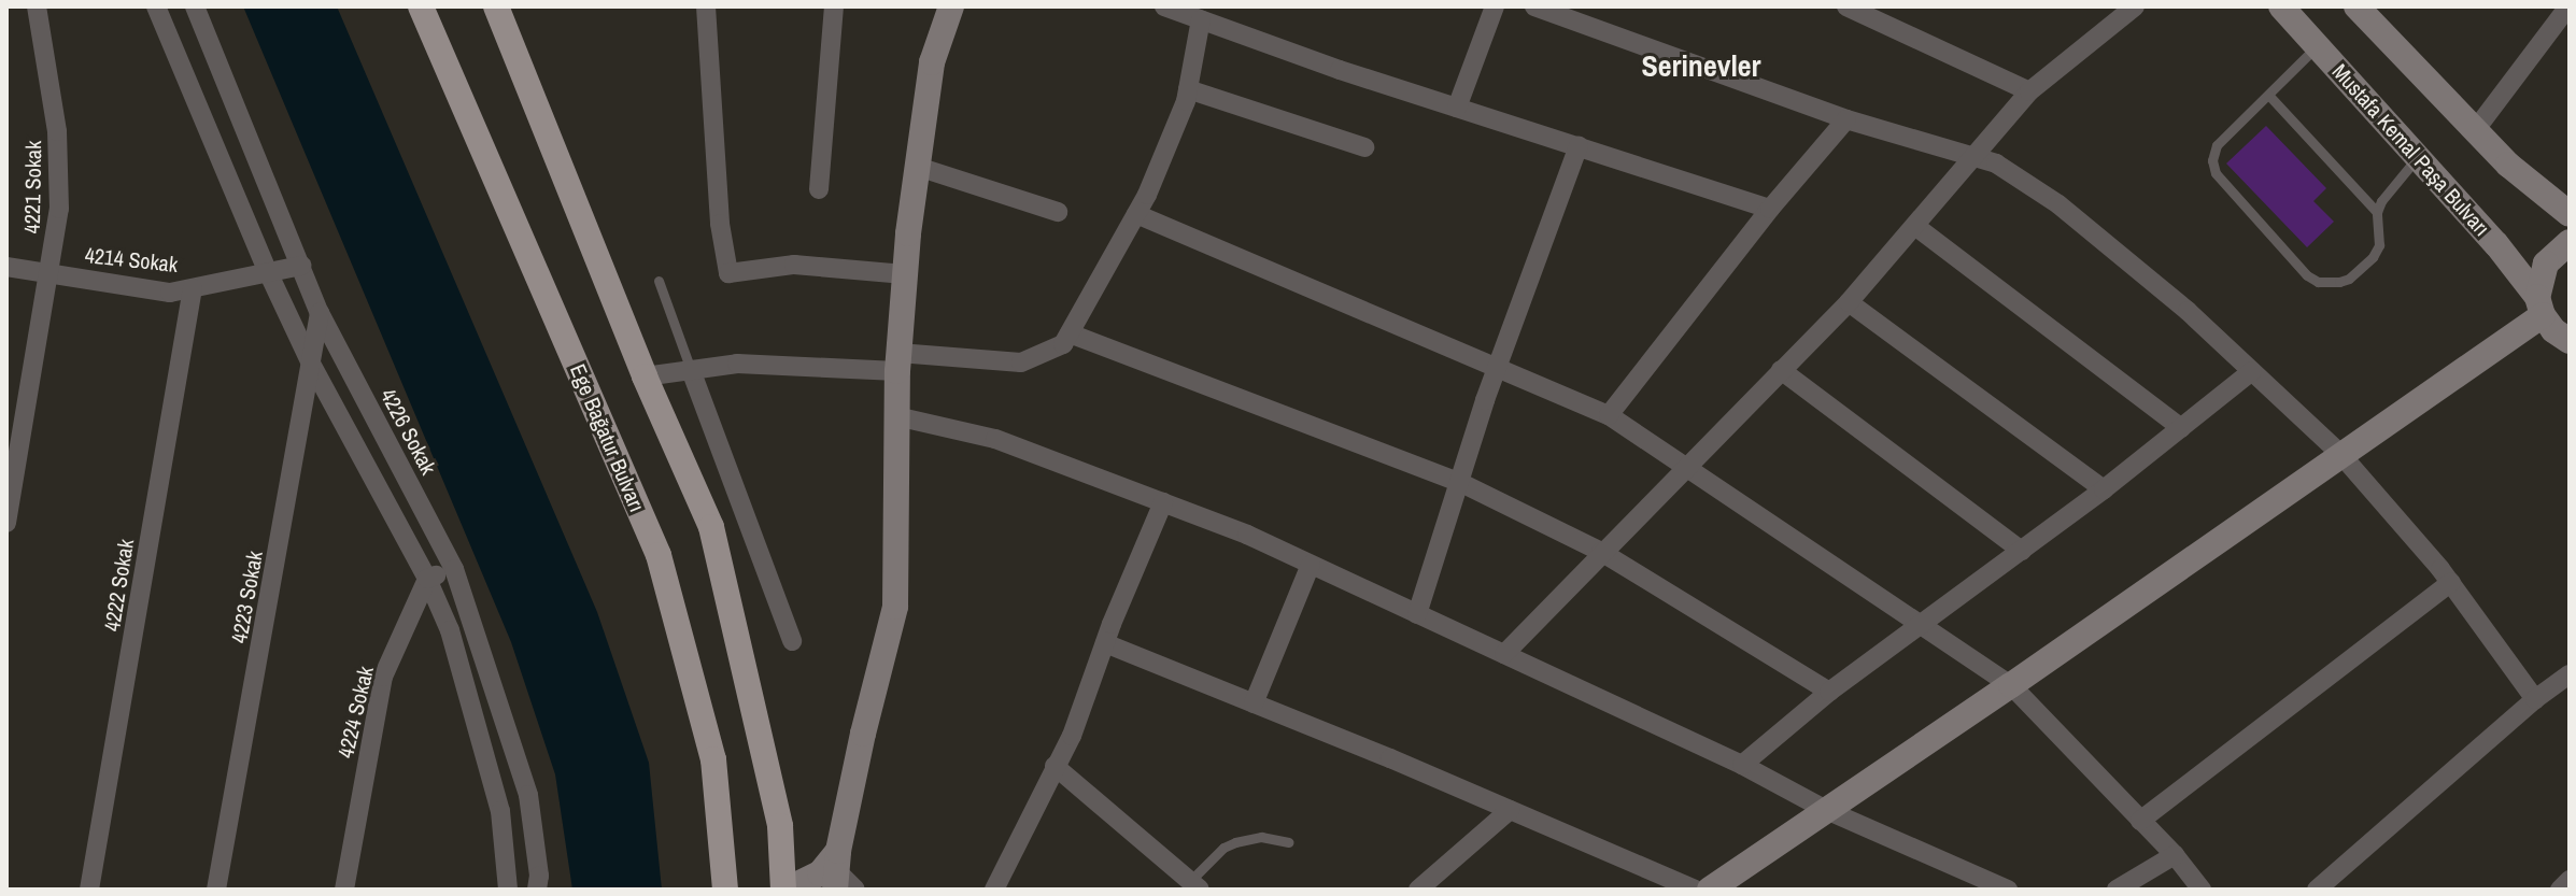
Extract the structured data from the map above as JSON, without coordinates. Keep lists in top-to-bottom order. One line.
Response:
{"streets":{"main road":["Mustafa Kemal Paşa Bulvarı","Ege Bağatur Bulvarı"],"street":["4221 Sokak","4214 Sokak","4226 Sokak","4222 Sokak","4223 Sokak","4224 Sokak"]},"crossings":[["4221 Sokak","4214 Sokak"],["4214 Sokak","4226 Sokak"],["4214 Sokak","4222 Sokak"],["4226 Sokak","4223 Sokak"]],"districts":["Serinevler"]}
